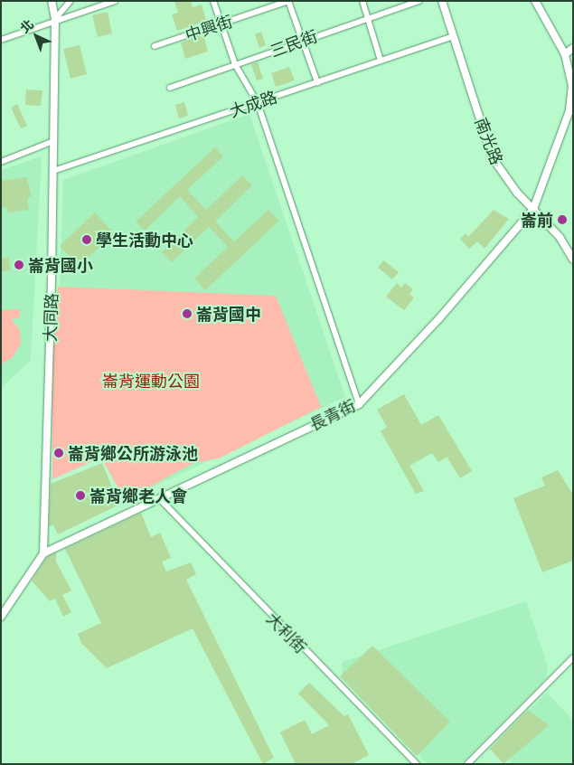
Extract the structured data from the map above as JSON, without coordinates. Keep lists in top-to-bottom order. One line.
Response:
{"streets":{"street":["中興街","三民街","大成路","南光路","大同路","長青街","大利街"]},"crossings":[["大成路","南光路"],["大成路","大同路"],["南光路","長青街"],["大同路","長青街"],["長青街","大利街"]],"parks":["崙背運動公園"],"places":["崙前","學生活動中心","崙背國小","崙背國中","崙背鄉公所游泳池","崙背鄉老人會"],"north":"top left"}
